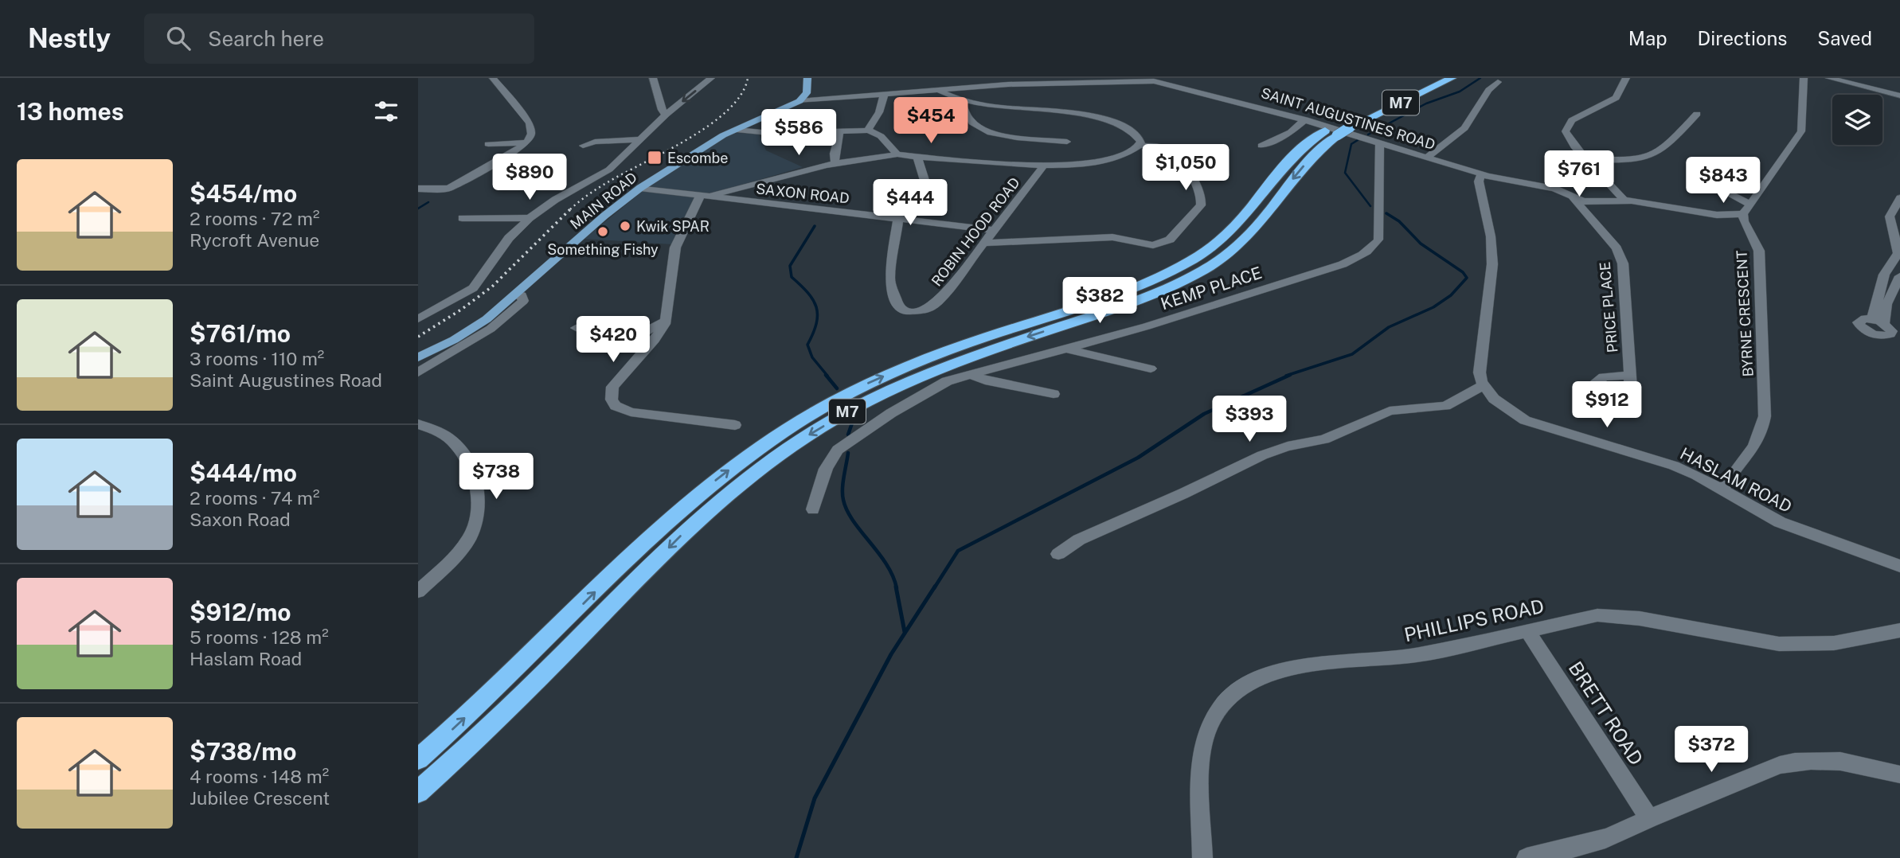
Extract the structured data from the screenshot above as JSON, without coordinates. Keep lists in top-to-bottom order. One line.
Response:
{"streets":{"highway":["M7"],"main road":["MAIN ROAD"],"street":["SAINT AUGUSTINES ROAD","SAXON ROAD","ROBIN HOOD ROAD","KEMP PLACE","PRICE PLACE","BYRNE CRESCENT","HASLAM ROAD","PHILLIPS ROAD","BRETT ROAD"]},"crossings":[["SAINT AUGUSTINES ROAD","MAIN ROAD"],["SAINT AUGUSTINES ROAD","KEMP PLACE"],["SAINT AUGUSTINES ROAD","PRICE PLACE"],["SAINT AUGUSTINES ROAD","BYRNE CRESCENT"],["SAXON ROAD","MAIN ROAD"],["SAXON ROAD","ROBIN HOOD ROAD"],["BYRNE CRESCENT","HASLAM ROAD"],["PHILLIPS ROAD","BRETT ROAD"]],"places":{"transit":["Escombe"],"other":["Kwik SPAR","Something Fishy"]},"page":{"header":"Nestly","search":"Search here","nav":["Map","Directions","Saved"],"heading":"13 homes","price":["$454","$586","$1,050","$761","$890","$843","$444","$382","$420","$912","$393","$738","$372"],"list":[{"name":"$454/mo","note":"2 rooms · 72 m² · Rycroft Avenue"},{"name":"$761/mo","note":"3 rooms · 110 m² · Saint Augustines Road"},{"name":"$444/mo","note":"2 rooms · 74 m² · Saxon Road"},{"name":"$912/mo","note":"5 rooms · 128 m² · Haslam Road"},{"name":"$738/mo","note":"4 rooms · 148 m² · Jubilee Crescent"}]}}
